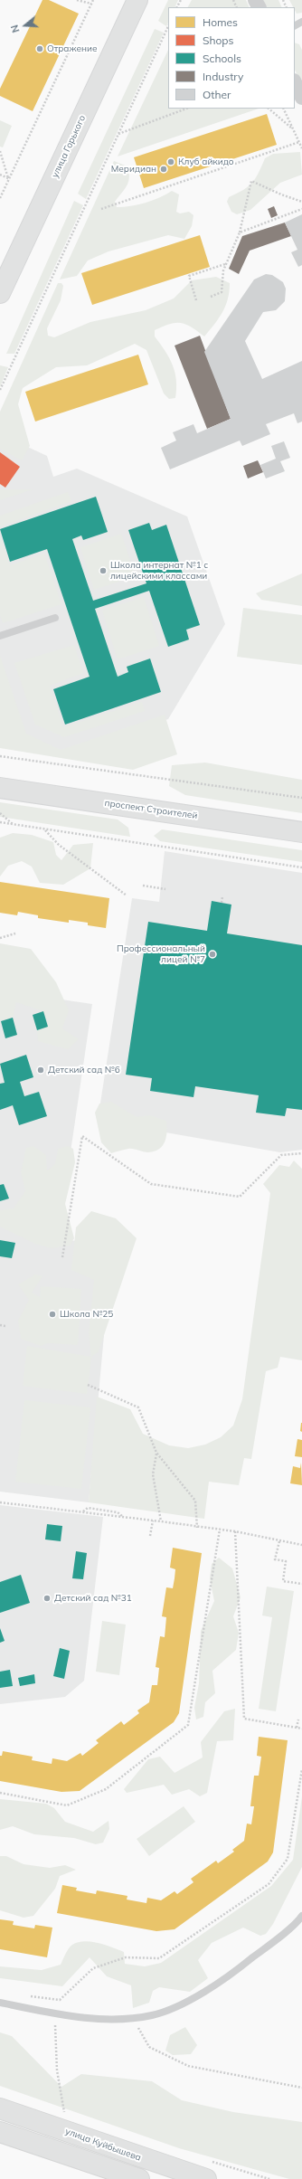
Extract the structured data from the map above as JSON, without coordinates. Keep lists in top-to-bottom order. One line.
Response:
{"streets":{"main road":["улица Горького","проспект Строителей","улица Куйбышева"]},"places":["Отражение","Клуб айкидо","Меридиан","Школа интернат №1 с лицейскими классами","Профессиональный лицей №7","Детский сад №6","Школа №25","Детский сад №31"],"legend":["Homes","Shops","Schools","Industry","Other"],"north":"left"}
